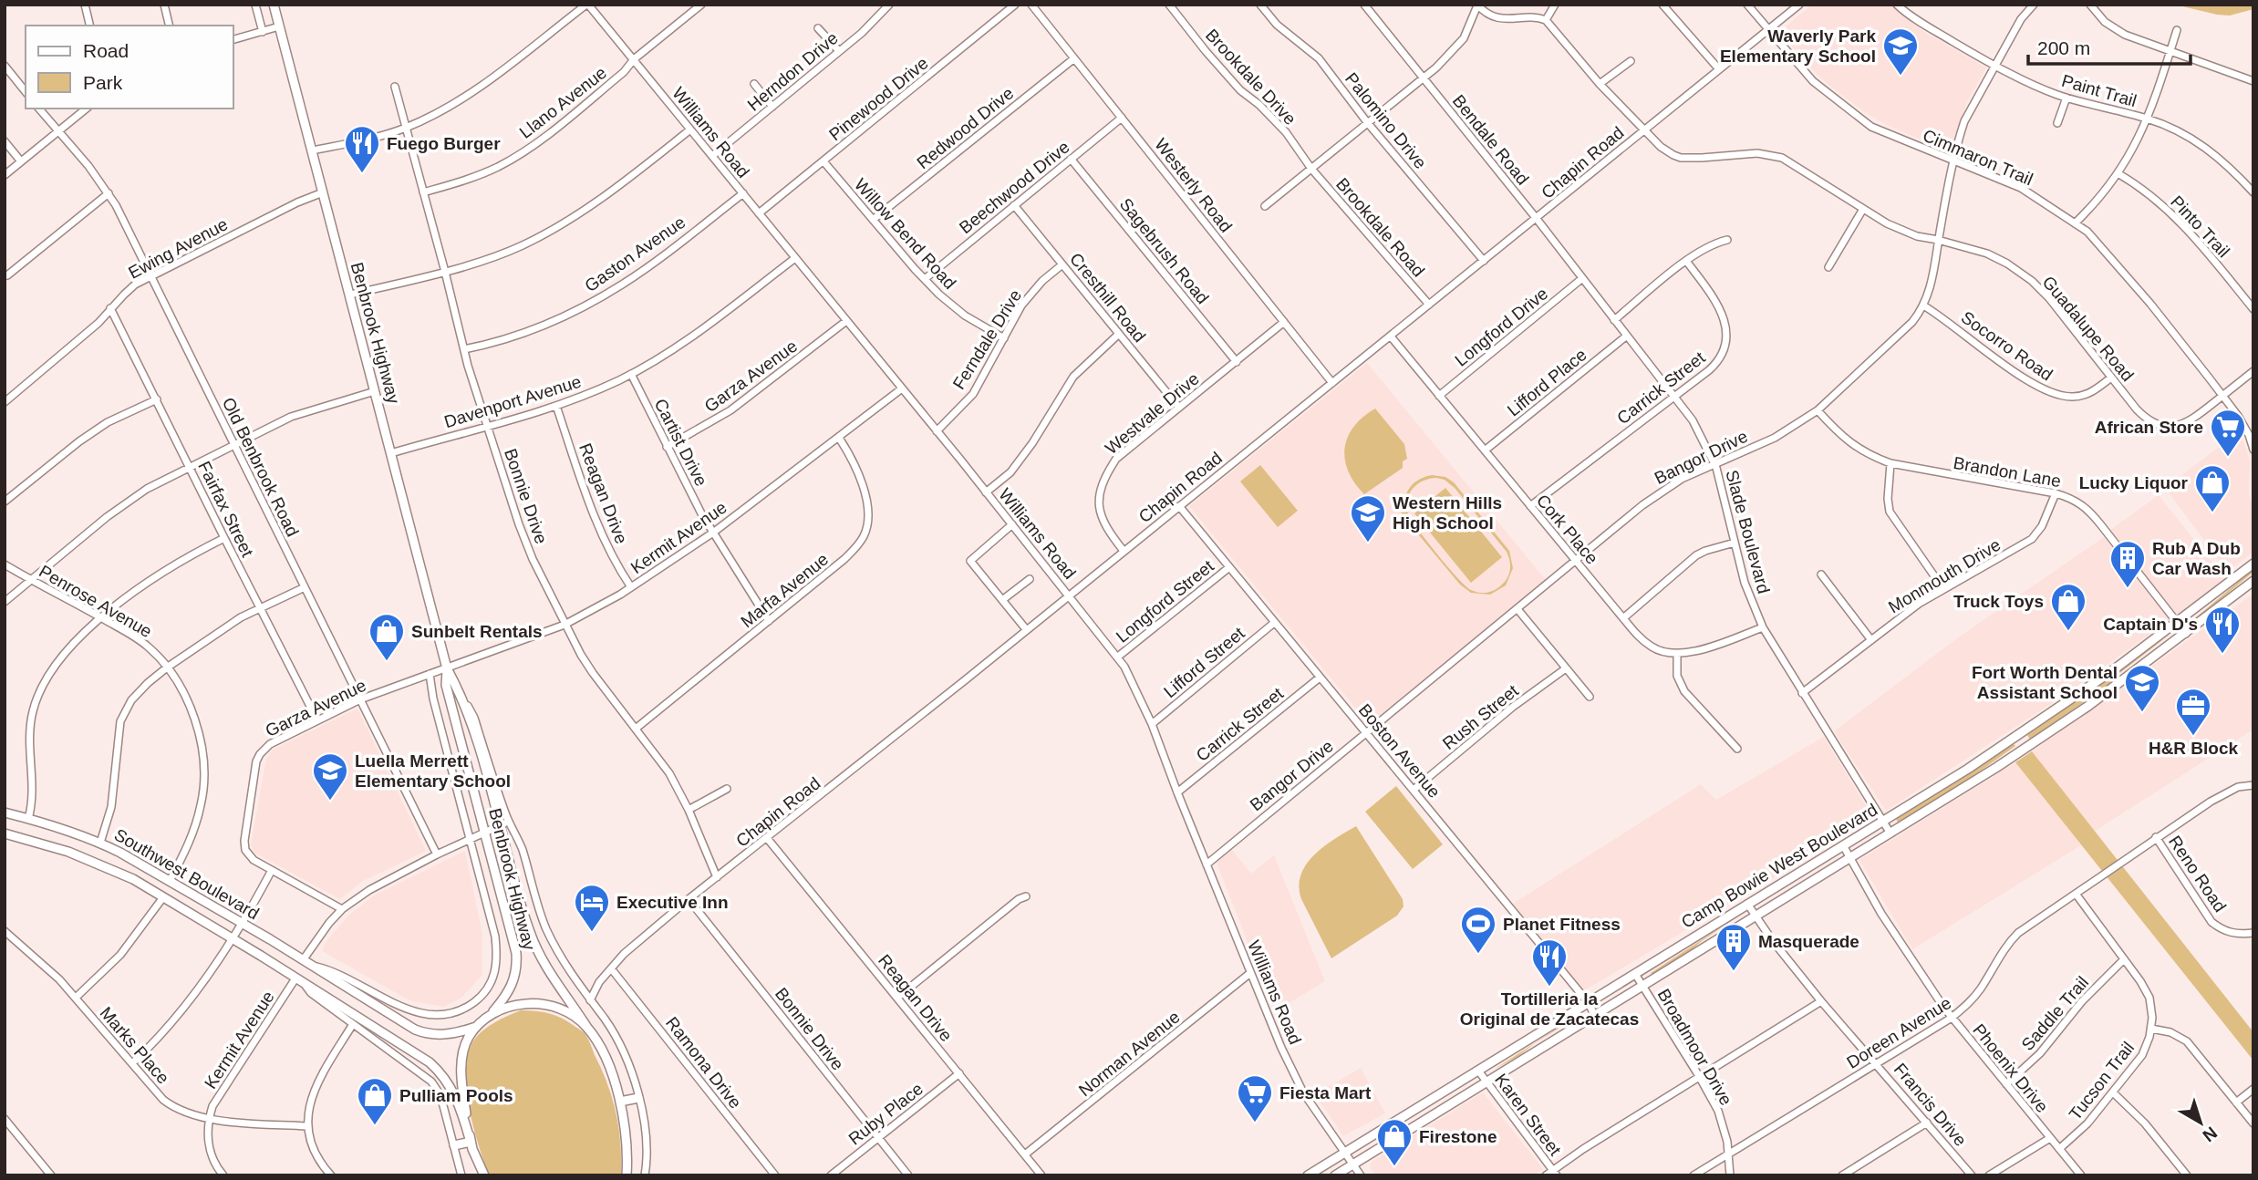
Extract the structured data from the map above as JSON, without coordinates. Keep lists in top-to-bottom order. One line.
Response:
{"streets":{"main road":["Benbrook Highway","Camp Bowie West Boulevard","Southwest Boulevard"],"street":["Herndon Drive","Brookdale Drive","Paint Trail","Pinewood Drive","Llano Avenue","Palomino Drive","Redwood Drive","Williams Road","Bendale Road","Cimmaron Trail","Chapin Road","Westerly Road","Beechwood Drive","Pinto Trail","Brookdale Road","Willow Bend Road","Ewing Avenue","Sagebrush Road","Gaston Avenue","Cresthill Road","Longford Drive","Guadalupe Road","Ferndale Drive","Socorro Road","Garza Avenue","Lifford Place","Carrick Street","Davenport Avenue","Westvale Drive","Cartist Drive","Bangor Drive","Old Benbrook Road","Brandon Lane","Reagan Drive","Bonnie Drive","Fairfax Street","Cork Place","Slade Boulevard","Kermit Avenue","Monmouth Drive","Marfa Avenue","Penrose Avenue","Longford Street","Lifford Street","Rush Street","Boston Avenue","Reno Road","Saddle Trail","Doreen Avenue","Marks Place","Broadmoor Drive","Norman Avenue","Ramona Drive","Phoenix Drive","Tucson Trail","Francis Drive","Ruby Place","Karen Street"]},"crossings":[["Herndon Drive","Williams Road"],["Brookdale Drive","Brookdale Road"],["Paint Trail","Bangor Drive"],["Pinewood Drive","Williams Road"],["Pinewood Drive","Willow Bend Road"],["Llano Avenue","Williams Road"],["Llano Avenue","Bonnie Drive"],["Palomino Drive","Chapin Road"],["Redwood Drive","Westerly Road"],["Redwood Drive","Willow Bend Road"],["Williams Road","Chapin Road"],["Williams Road","Gaston Avenue"],["Williams Road","Ferndale Drive"],["Williams Road","Garza Avenue"],["Williams Road","Carrick Street"],["Williams Road","Davenport Avenue"],["Williams Road","Bangor Drive"],["Williams Road","Kermit Avenue"],["Williams Road","Longford Street"],["Williams Road","Lifford Street"],["Williams Road","Camp Bowie West Boulevard"],["Williams Road","Norman Avenue"],["Bendale Road","Chapin Road"],["Bendale Road","Slade Boulevard"],["Cimmaron Trail","Chapin Road"],["Cimmaron Trail","Guadalupe Road"],["Cimmaron Trail","Bangor Drive"],["Chapin Road","Westerly Road"],["Chapin Road","Brookdale Road"],["Chapin Road","Guadalupe Road"],["Chapin Road","Benbrook Highway"],["Chapin Road","Westvale Drive"],["Chapin Road","Reagan Drive"],["Chapin Road","Bonnie Drive"],["Chapin Road","Cork Place"],["Chapin Road","Slade Boulevard"],["Chapin Road","Boston Avenue"],["Chapin Road","Ramona Drive"],["Westerly Road","Beechwood Drive"],["Westerly Road","Westvale Drive"],["Beechwood Drive","Willow Bend Road"],["Beechwood Drive","Sagebrush Road"],["Beechwood Drive","Cresthill Road"],["Willow Bend Road","Ferndale Drive"],["Ewing Avenue","Benbrook Highway"],["Ewing Avenue","Old Benbrook Road"],["Ewing Avenue","Fairfax Street"],["Sagebrush Road","Westvale Drive"],["Gaston Avenue","Bonnie Drive"],["Cresthill Road","Ferndale Drive"],["Cresthill Road","Westvale Drive"],["Longford Drive","Cork Place"],["Longford Drive","Slade Boulevard"],["Guadalupe Road","Socorro Road"],["Guadalupe Road","Bangor Drive"],["Benbrook Highway","Garza Avenue"],["Benbrook Highway","Davenport Avenue"],["Benbrook Highway","Kermit Avenue"],["Benbrook Highway","Southwest Boulevard"],["Socorro Road","Bangor Drive"],["Garza Avenue","Cartist Drive"],["Garza Avenue","Old Benbrook Road"],["Garza Avenue","Fairfax Street"],["Garza Avenue","Kermit Avenue"],["Lifford Place","Cork Place"],["Lifford Place","Slade Boulevard"],["Carrick Street","Cork Place"],["Carrick Street","Slade Boulevard"],["Carrick Street","Boston Avenue"],["Davenport Avenue","Cartist Drive"],["Davenport Avenue","Reagan Drive"],["Davenport Avenue","Bonnie Drive"],["Cartist Drive","Kermit Avenue"],["Cartist Drive","Marfa Avenue"],["Bangor Drive","Brandon Lane"],["Bangor Drive","Cork Place"],["Bangor Drive","Slade Boulevard"],["Bangor Drive","Boston Avenue"],["Brandon Lane","Monmouth Drive"],["Brandon Lane","Camp Bowie West Boulevard"],["Reagan Drive","Kermit Avenue"],["Reagan Drive","Norman Avenue"],["Reagan Drive","Ruby Place"],["Bonnie Drive","Kermit Avenue"],["Bonnie Drive","Marfa Avenue"],["Bonnie Drive","Ruby Place"],["Cork Place","Slade Boulevard"],["Slade Boulevard","Monmouth Drive"],["Slade Boulevard","Camp Bowie West Boulevard"],["Kermit Avenue","Marfa Avenue"],["Kermit Avenue","Southwest Boulevard"],["Kermit Avenue","Marks Place"],["Penrose Avenue","Southwest Boulevard"],["Longford Street","Boston Avenue"],["Lifford Street","Boston Avenue"],["Rush Street","Boston Avenue"],["Boston Avenue","Camp Bowie West Boulevard"],["Camp Bowie West Boulevard","Broadmoor Drive"],["Camp Bowie West Boulevard","Phoenix Drive"],["Camp Bowie West Boulevard","Francis Drive"],["Camp Bowie West Boulevard","Karen Street"],["Reno Road","Doreen Avenue"],["Saddle Trail","Phoenix Drive"],["Saddle Trail","Tucson Trail"],["Doreen Avenue","Broadmoor Drive"],["Doreen Avenue","Phoenix Drive"],["Doreen Avenue","Tucson Trail"],["Doreen Avenue","Francis Drive"],["Phoenix Drive","Tucson Trail"]],"places":{"school or university":["Waverly Park Elementary School","Western Hills High School","Fort Worth Dental Assistant School","Luella Merrett Elementary School"],"restaurant":["Fuego Burger","Captain D's","Tortilleria la Original de Zacatecas"],"supermarket":["African Store","Fiesta Mart"],"shop":["Lucky Liquor","Truck Toys","Sunbelt Rentals","Pulliam Pools","Firestone"],"building":["Rub A Dub Car Wash","Masquerade"],"office":["H&R Block"],"hotel":["Executive Inn"],"sports":["Planet Fitness"]},"legend":["Road","Park"],"scale_bar":"200 m","north":"bottom right"}
